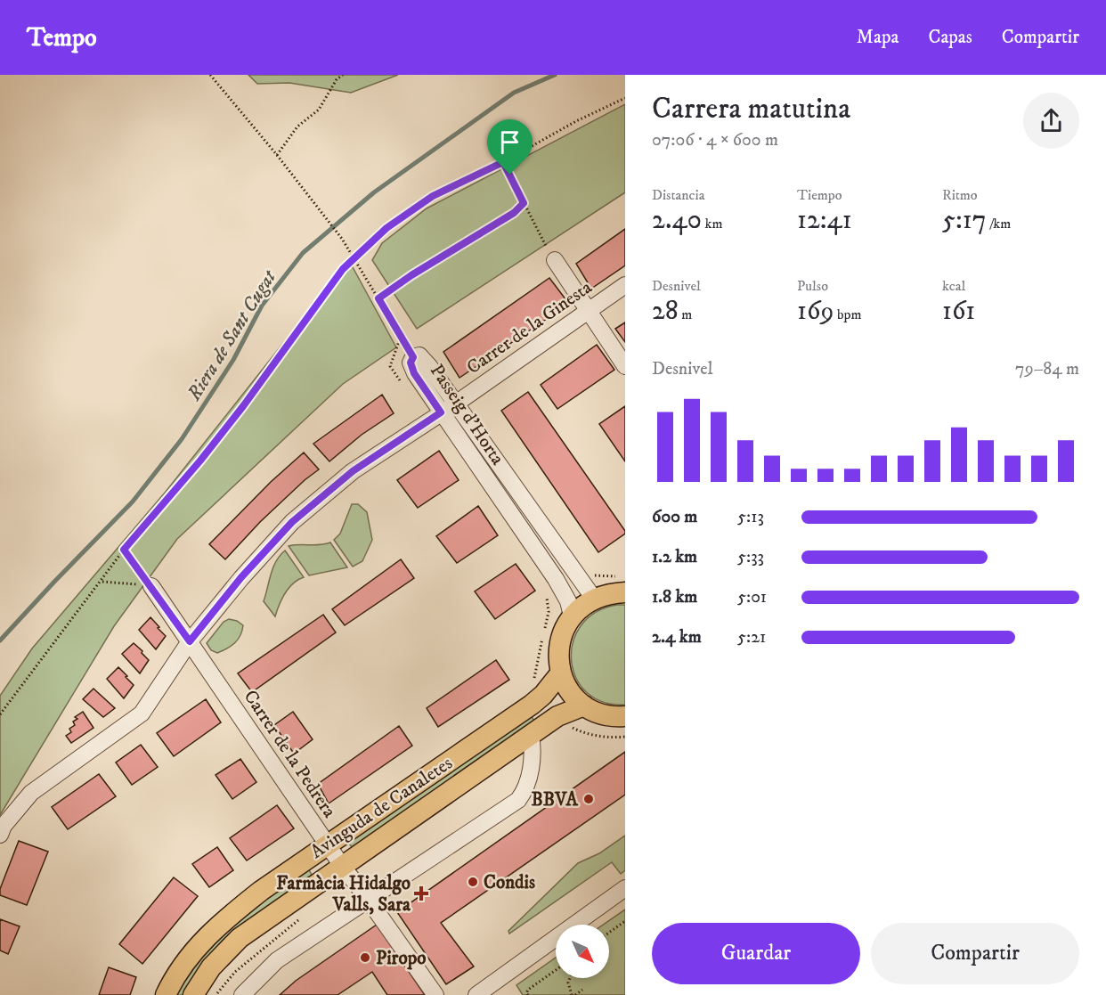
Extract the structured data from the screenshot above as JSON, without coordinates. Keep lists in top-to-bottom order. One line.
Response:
{"streets":{"main road":["Avinguda de Canaletes"],"street":["Carrer de la Ginesta","Passeig d'Horta","Carrer de la Pedrera"]},"crossings":[["Carrer de la Ginesta","Passeig d'Horta"],["Carrer de la Ginesta","Carrer de la Pedrera"],["Carrer de la Pedrera","Avinguda de Canaletes"]],"water":["Riera de Sant Cugat"],"places":{"other":["BBVA","Condis","Piropo"],"health":["Farmàcia Hidalgo Valls, Sara"]},"north":"bottom right","page":{"header":"Tempo","nav":["Mapa","Capas","Compartir"],"heading":["Carrera matutina","07:06 · 4 × 600 m"],"stats":[["Distancia","2.40 km"],["Tiempo","12:41"],["Ritmo","5:17 /km"],["Desnivel","28 m"],["Pulso","169 bpm"],["kcal","161"]],"chart":["Desnivel","79–84 m"],"list":[{"name":"600 m","note":"5:13"},{"name":"1.2 km","note":"5:33"},{"name":"1.8 km","note":"5:01"},{"name":"2.4 km","note":"5:21"}],"buttons":["Guardar","Compartir"]}}
